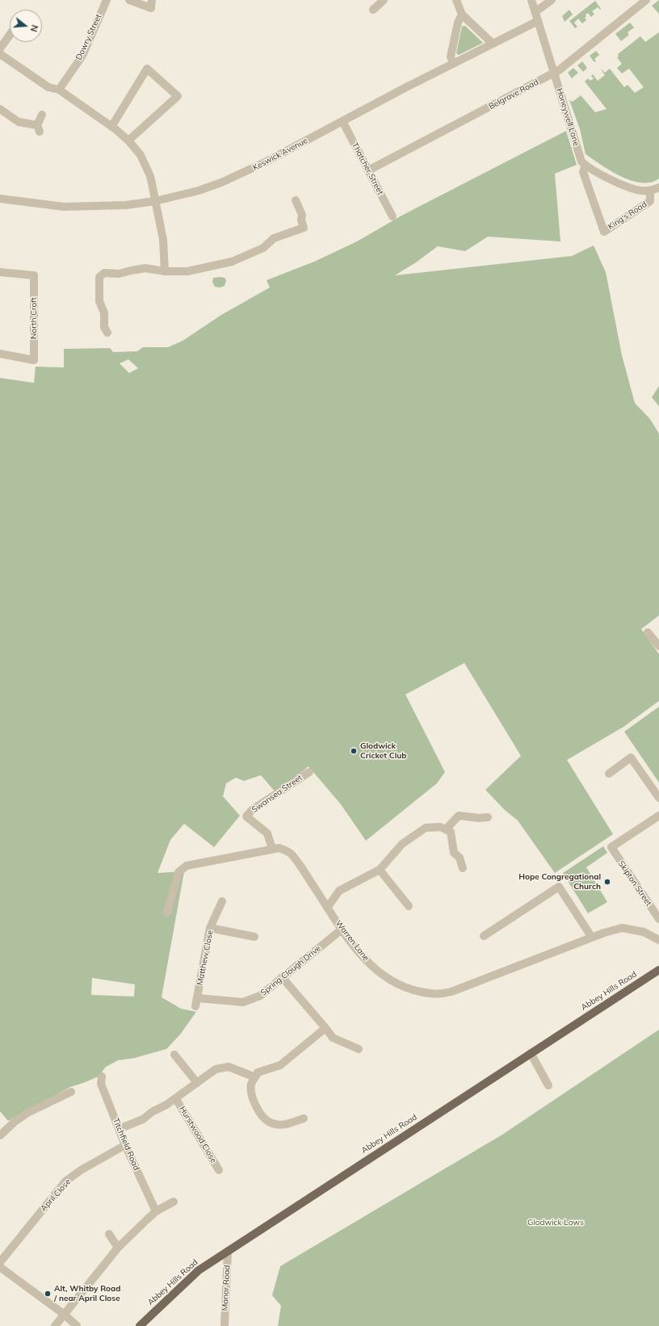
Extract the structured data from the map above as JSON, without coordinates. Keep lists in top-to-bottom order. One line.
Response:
{"streets":{"main road":["Abbey Hills Road"],"street":["Dowry Street","Belgrave Road","Honeywell Lane","Keswick Avenue","Thatcher Street","King's Road","North Croft","Swansea Street","Skipton Street","Warren Lane","Matthew Close","Spring Clough Drive","Hurstwood Close","Titchfield Road","April Close","Manor Road"]},"crossings":[["Belgrave Road","Honeywell Lane"],["Belgrave Road","Thatcher Street"],["Honeywell Lane","Keswick Avenue"],["Honeywell Lane","King's Road"],["Keswick Avenue","Thatcher Street"],["Swansea Street","Warren Lane"],["Warren Lane","Spring Clough Drive"],["Matthew Close","Spring Clough Drive"],["Abbey Hills Road","Manor Road"],["Titchfield Road","April Close"]],"parks":["Glodwick Lows"],"places":["Glodwick Cricket Club","Hope Congregational Church","Alt, Whitby Road / near April Close"],"north":"right"}
